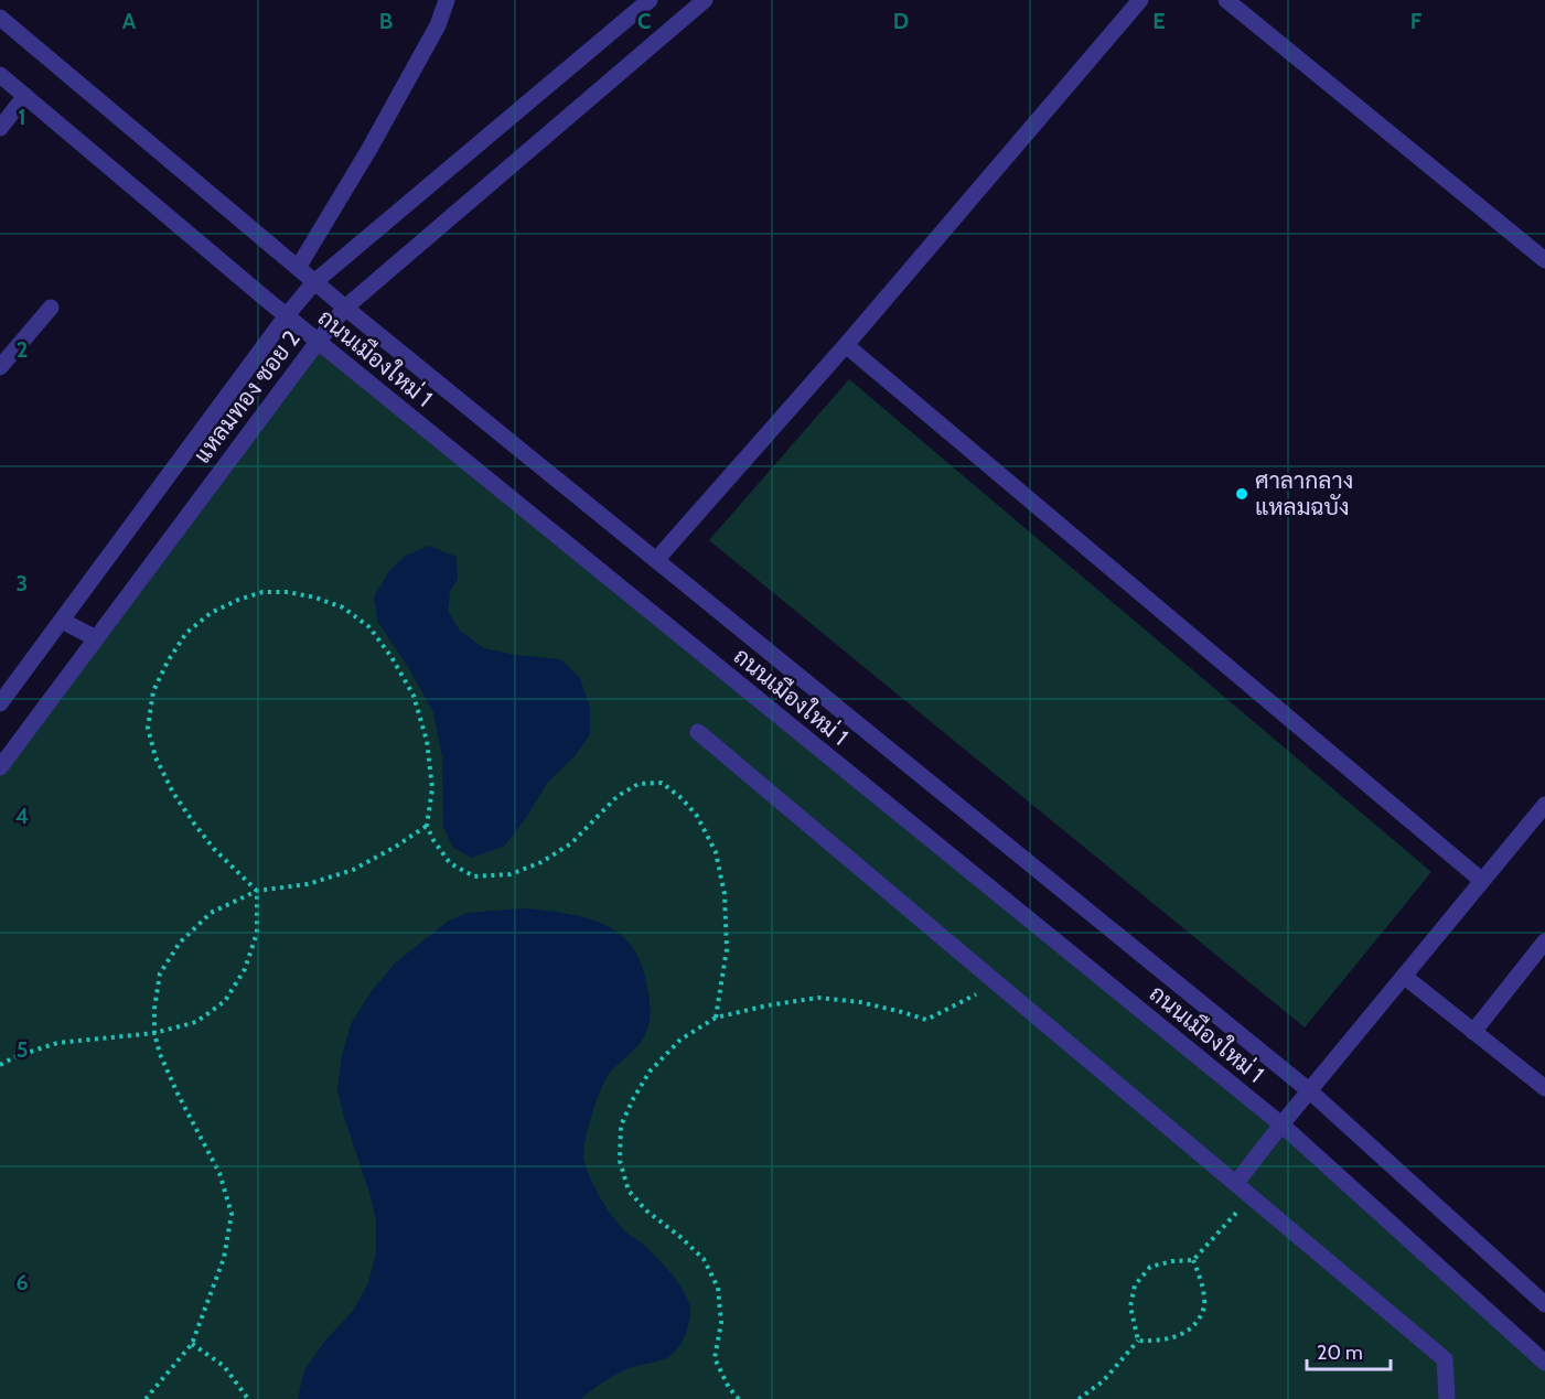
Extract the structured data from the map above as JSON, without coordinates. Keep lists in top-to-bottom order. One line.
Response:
{"streets":{"street":["ถนนเมืองใหม่ 1","แหลมทอง ซอย 2"]},"crossings":[["ถนนเมืองใหม่ 1","แหลมทอง ซอย 2"]],"places":["ศาลากลาง แหลมฉบัง"],"scale_bar":"20 m","grid":{"columns":["A","B","C","D","E","F"],"rows":["1","2","3","4","5","6"]}}
